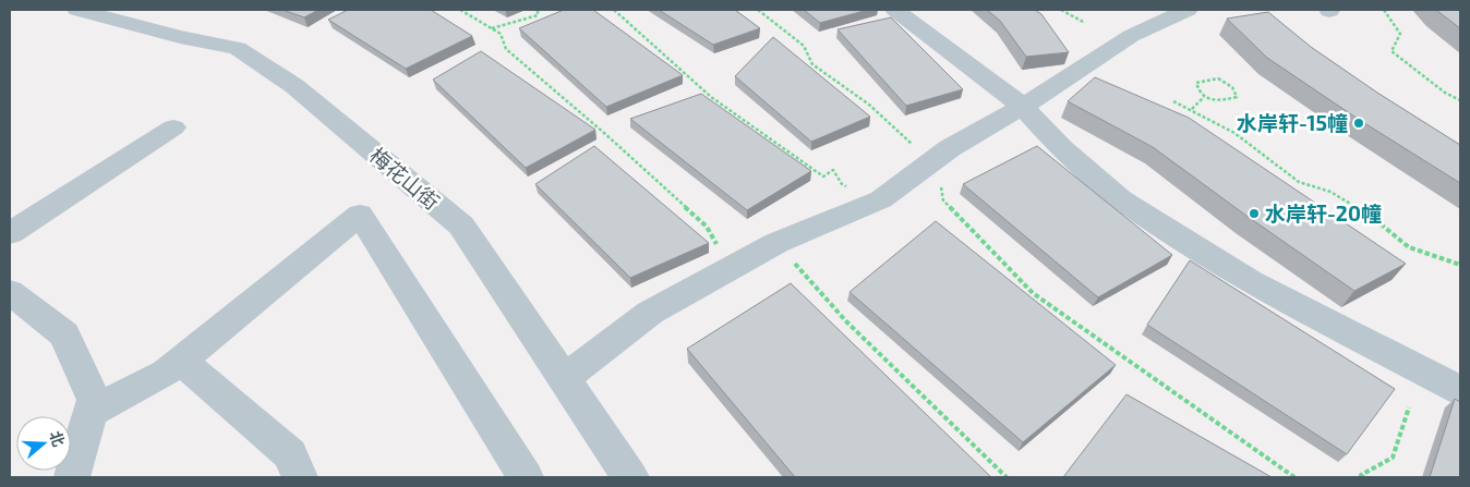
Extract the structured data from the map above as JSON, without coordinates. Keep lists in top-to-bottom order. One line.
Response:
{"streets":{"street":["梅花山街"]},"places":["水岸轩-15幢","水岸轩-20幢"],"north":"right"}
